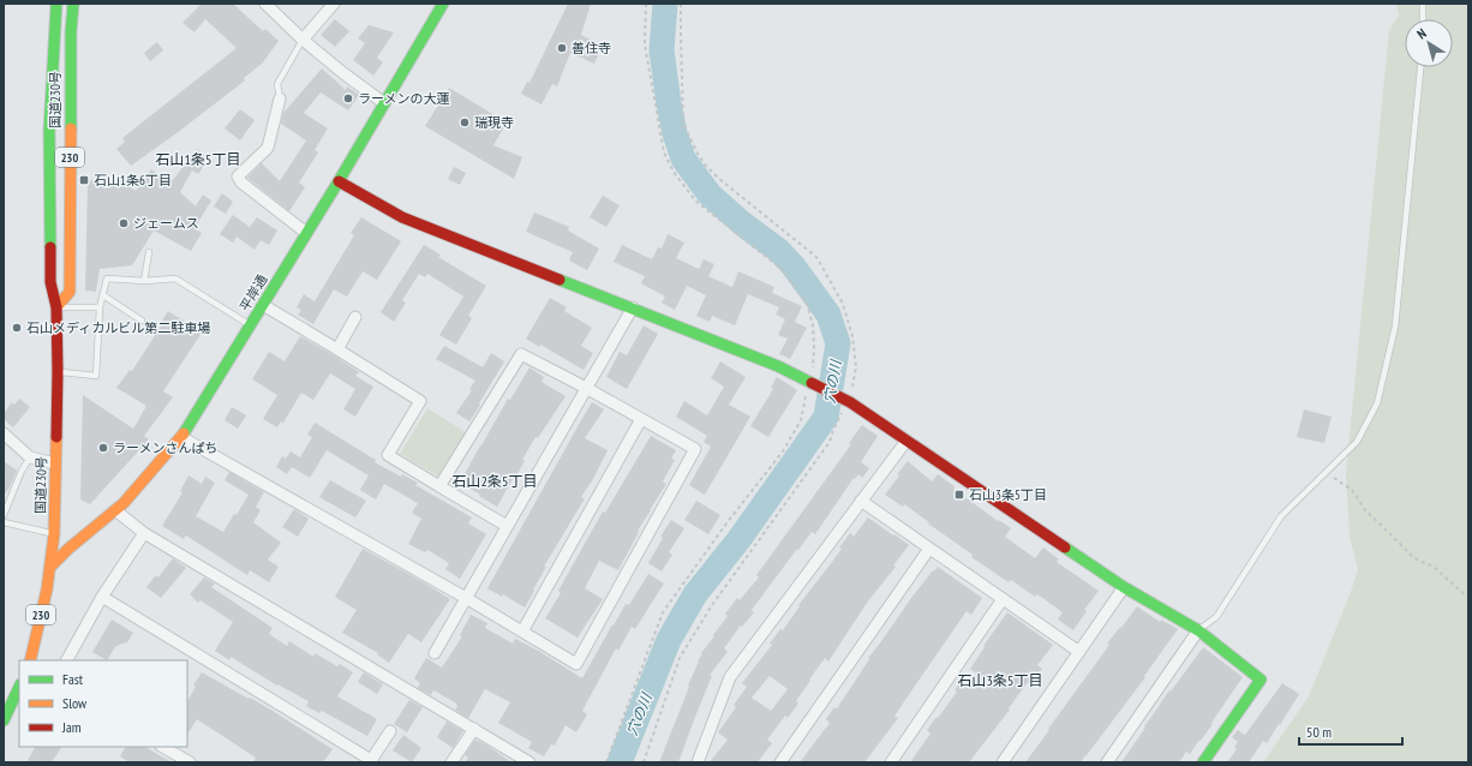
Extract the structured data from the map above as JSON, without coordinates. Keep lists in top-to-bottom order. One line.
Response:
{"streets":{"main road":["国道230号","230","平岸通"]},"crossings":[["国道230号","平岸通"]],"districts":["石山1条5丁目","石山2条5丁目","石山3条5丁目"],"water":["穴の川"],"places":{"other":["善住寺","ラーメンの大蓮","瑞現寺","ジェームス","石山メディカルビル第二駐車場","ラーメンさんぱち"],"transit":["石山1条6丁目","石山3条5丁目"]},"legend":["Fast","Slow","Jam"],"scale_bar":"50 m","north":"top left"}
